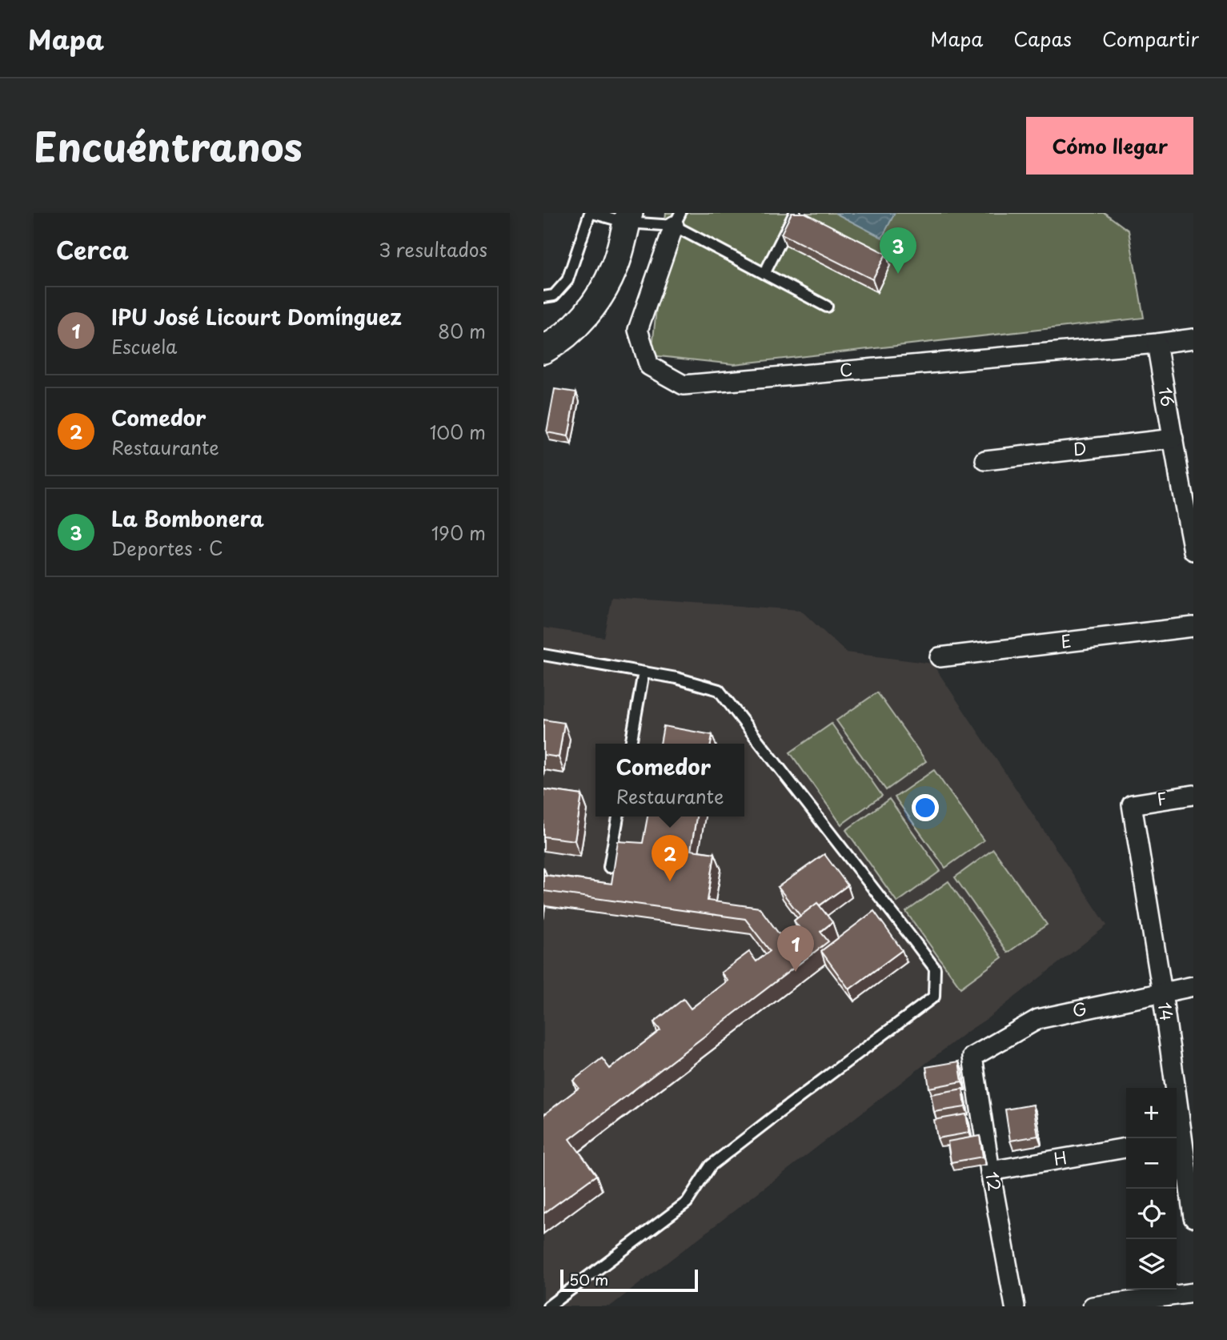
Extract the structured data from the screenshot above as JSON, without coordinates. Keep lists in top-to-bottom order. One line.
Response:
{"streets":{"street":["C","16","D","E","F","G","14","H","12"]},"crossings":[["C","16"],["16","D"],["F","14"],["G","14"],["G","12"],["H","12"]],"scale_bar":"50 m","page":{"header":"Mapa","nav":["Mapa","Capas","Compartir"],"title":"Encuéntranos","buttons":"Cómo llegar","heading":["Cerca","3 resultados"],"pins":["3","2","1"],"list":[{"mark":"1","name":"IPU José Licourt Domínguez","note":"Escuela","value":"80 m"},{"mark":"2","name":"Comedor","note":"Restaurante","value":"100 m"},{"mark":"3","name":"La Bombonera","note":"Deportes · C","value":"190 m"}],"popup":["Comedor","Restaurante"],"map_buttons":["+","−"],"scale":"50 m"}}
